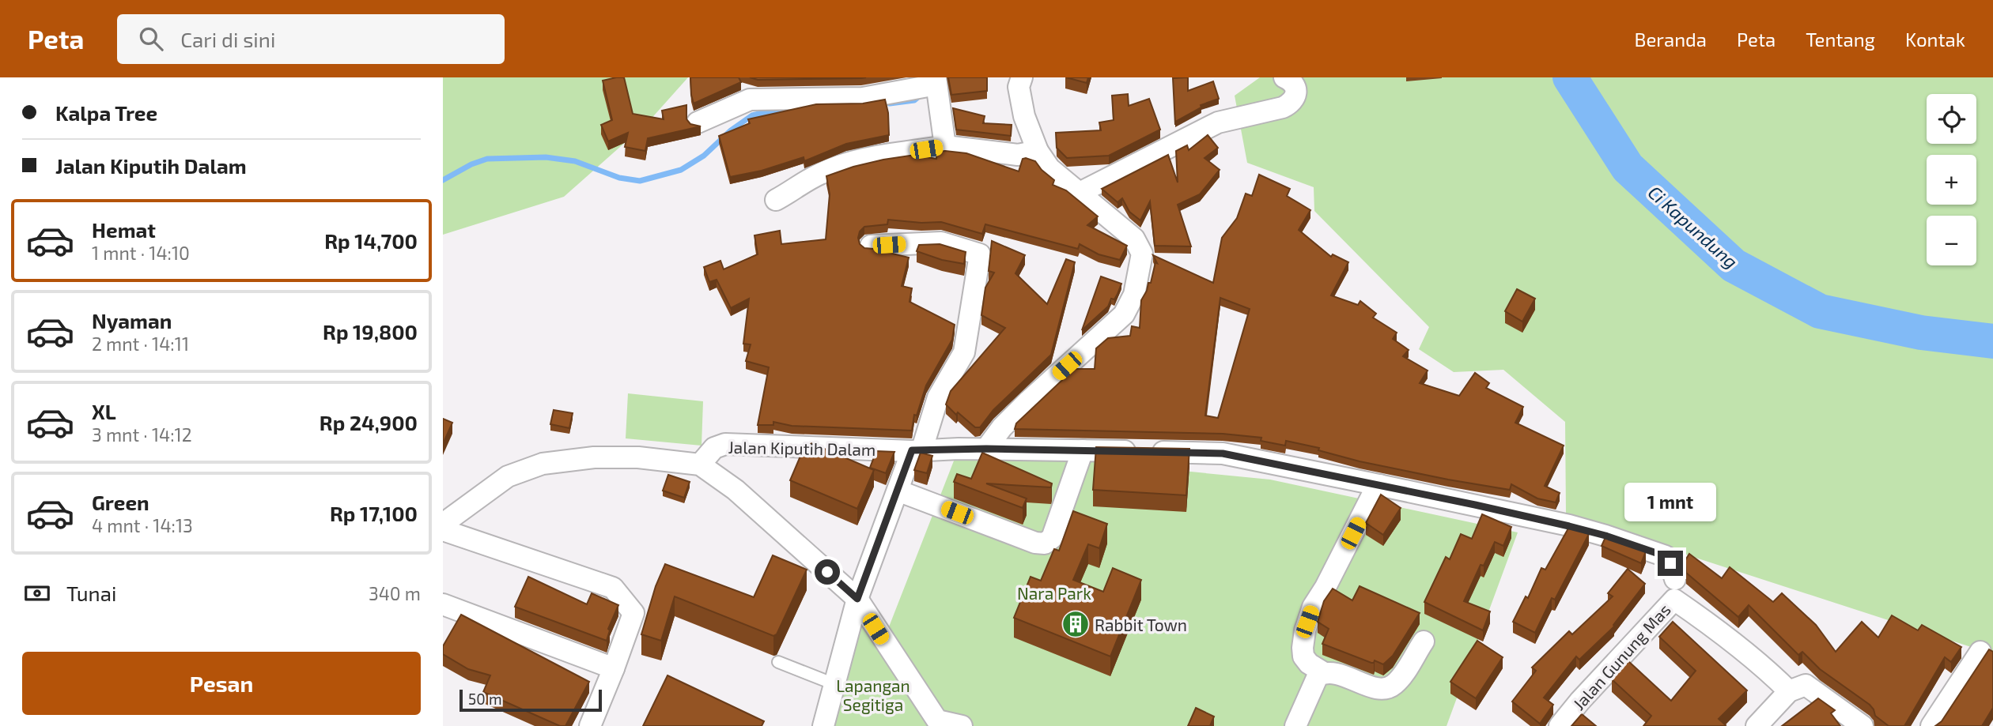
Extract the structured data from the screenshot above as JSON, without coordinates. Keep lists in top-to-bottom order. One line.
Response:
{"streets":{"street":["Jalan Kiputih Dalam","Jalan Gunung Mas"]},"water":["Ci Kapundung"],"parks":["Nara Park","Lapangan Segitiga"],"places":{"building":["Rabbit Town"]},"scale_bar":"50 m","page":{"header":"Peta","search":"Cari di sini","nav":["Beranda","Peta","Tentang","Kontak"],"banner":["Kalpa Tree","Jalan Kiputih Dalam"],"map_buttons":["+","−"],"list":[{"name":"Hemat","note":"1 mnt · 14:10","value":"Rp 14,700"},{"name":"Nyaman","note":"2 mnt · 14:11","value":"Rp 19,800"},{"name":"XL","note":"3 mnt · 14:12","value":"Rp 24,900"},{"name":"Green","note":"4 mnt · 14:13","value":"Rp 17,100"}],"bubble":"1 mnt","pay":["Tunai","340 m"],"buttons":"Pesan","scale":"50 m"}}
